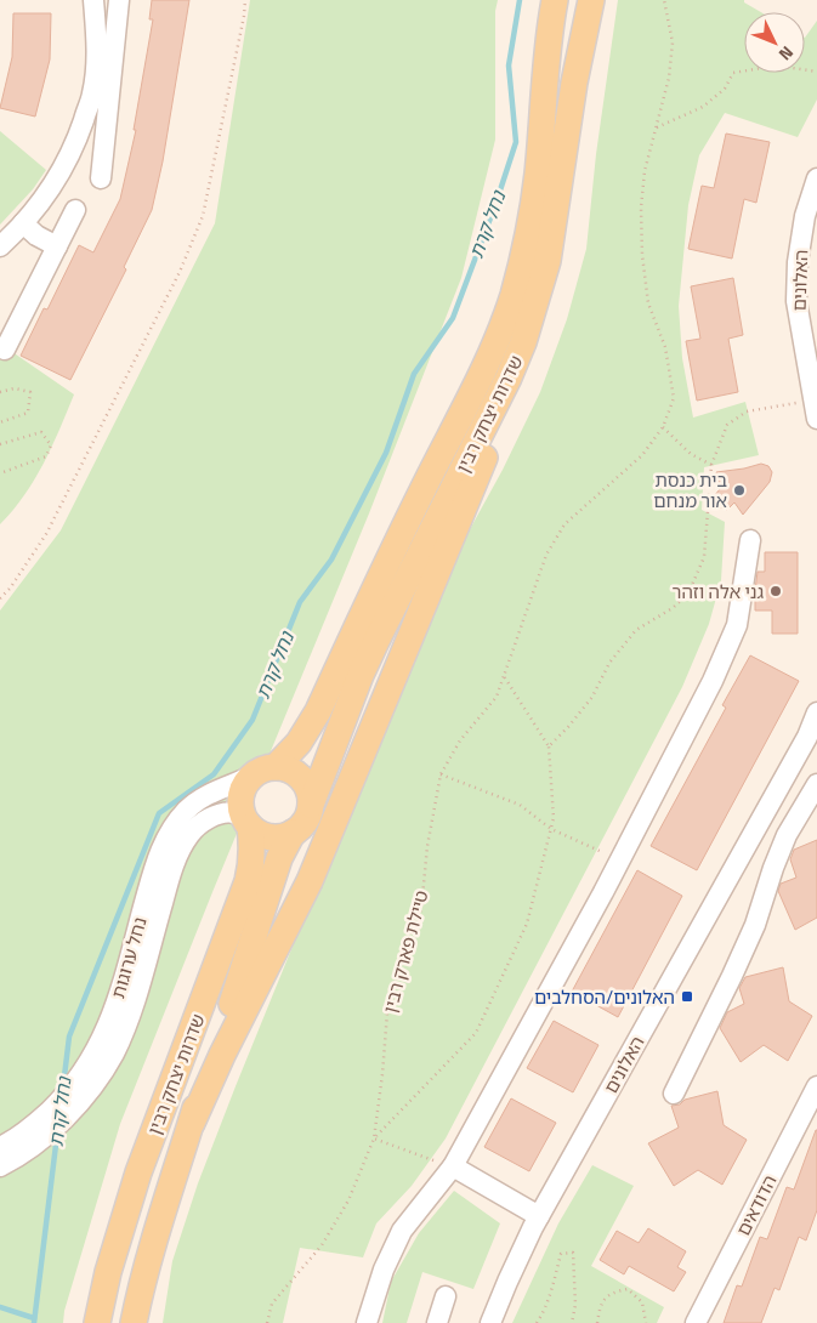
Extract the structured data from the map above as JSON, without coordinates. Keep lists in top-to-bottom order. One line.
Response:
{"streets":{"main road":["שדרות יצחק רבין"],"street":["האלונים","נחל ערוגות","הדודאים"],"path":["טיילת פארק רבין"]},"crossings":[["שדרות יצחק רבין","נחל ערוגות"]],"water":["נחל קרת"],"places":{"other":["בית כנסת אור מנחם","גני אלה וזהר"],"transit":["האלונים/הסחלבים"]},"north":"bottom right"}
